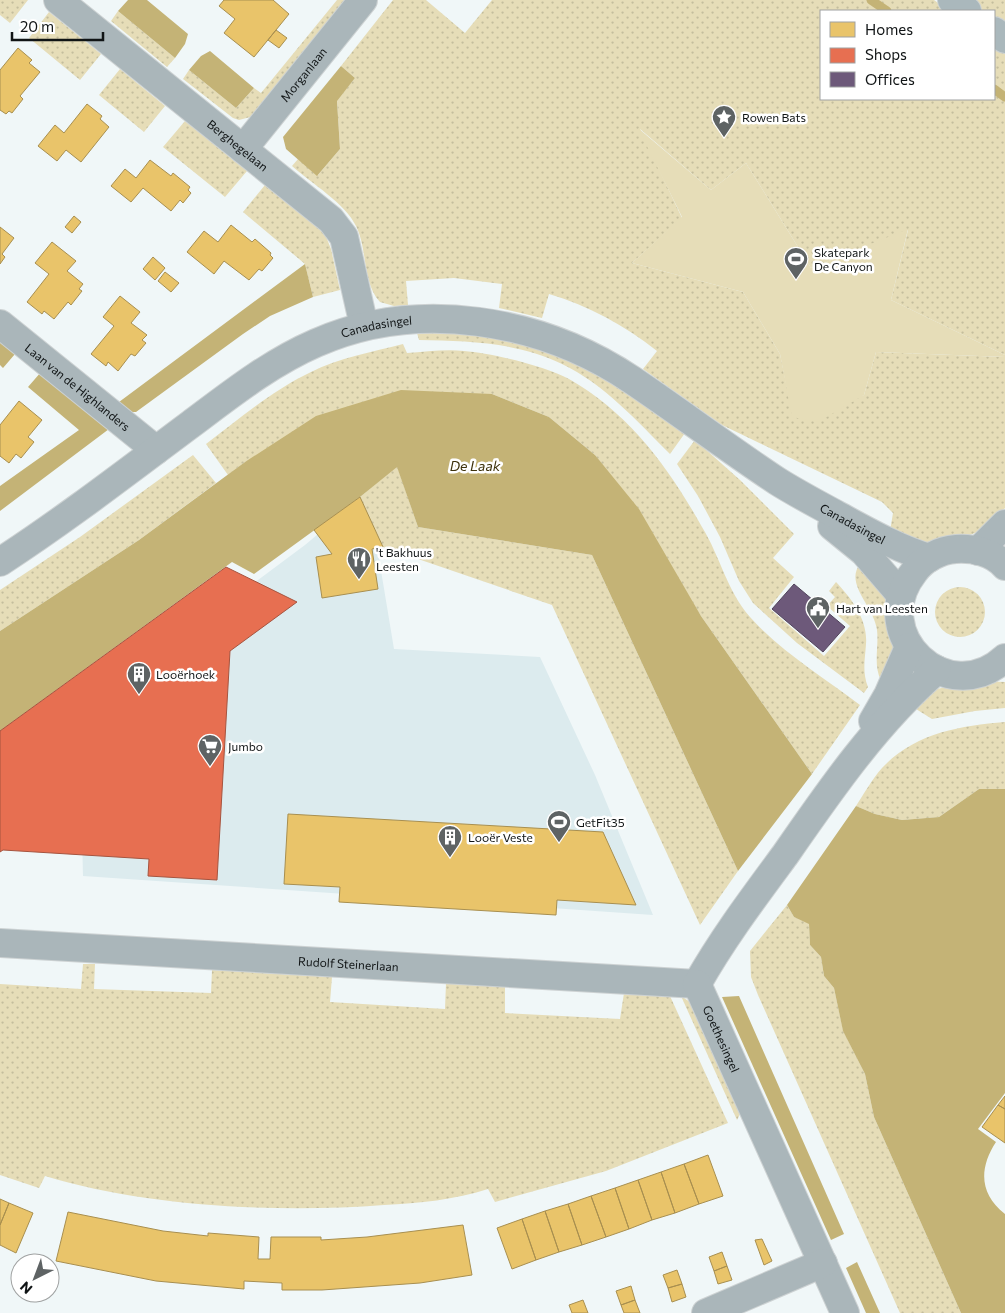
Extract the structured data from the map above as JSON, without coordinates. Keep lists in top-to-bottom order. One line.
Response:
{"streets":{"street":["Morganlaan","Berghegelaan","Canadasingel","Laan van de Highlanders","Rudolf Steinerlaan","Goethesingel"]},"crossings":[["Morganlaan","Berghegelaan"],["Berghegelaan","Canadasingel"],["Canadasingel","Laan van de Highlanders"],["Rudolf Steinerlaan","Goethesingel"]],"water":["De Laak"],"places":{"place":["Rowen Bats"],"sports":["Skatepark De Canyon","GetFit35"],"restaurant":["'t Bakhuus Leesten"],"public building":["Hart van Leesten"],"building":["Looërhoek","Looër Veste"],"supermarket":["Jumbo"]},"legend":["Homes","Shops","Offices"],"scale_bar":"20 m","north":"bottom left"}
